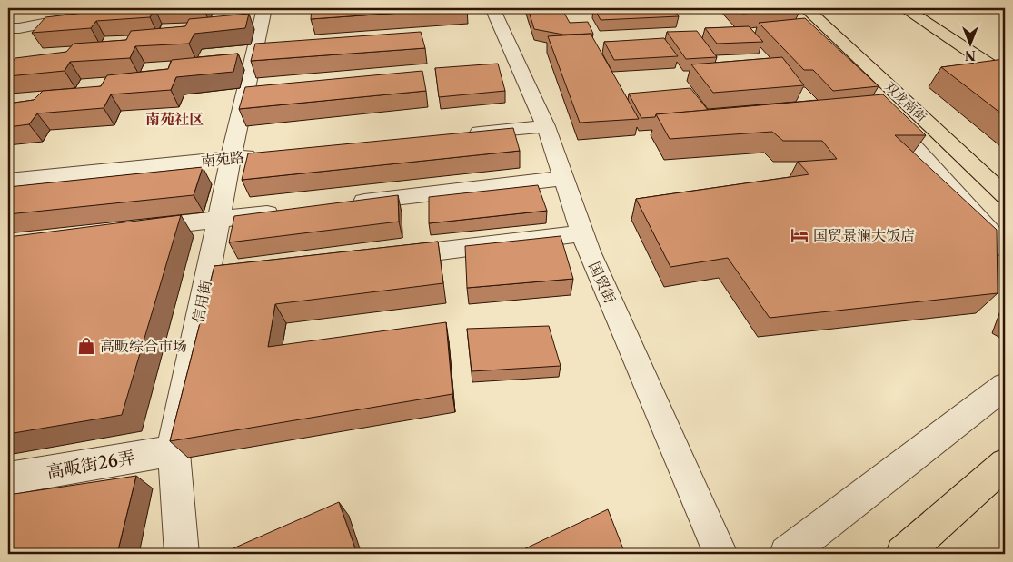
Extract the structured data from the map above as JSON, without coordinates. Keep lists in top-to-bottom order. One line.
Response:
{"streets":{"main road":["双龙南街"],"street":["南苑路","国贸街","信用街","高畈街26弄"]},"crossings":[["南苑路","信用街"],["信用街","高畈街26弄"]],"districts":["南苑社区"],"places":{"hotel":["国贸景澜大饭店"],"shop":["高畈综合市场"]},"north":"bottom"}
